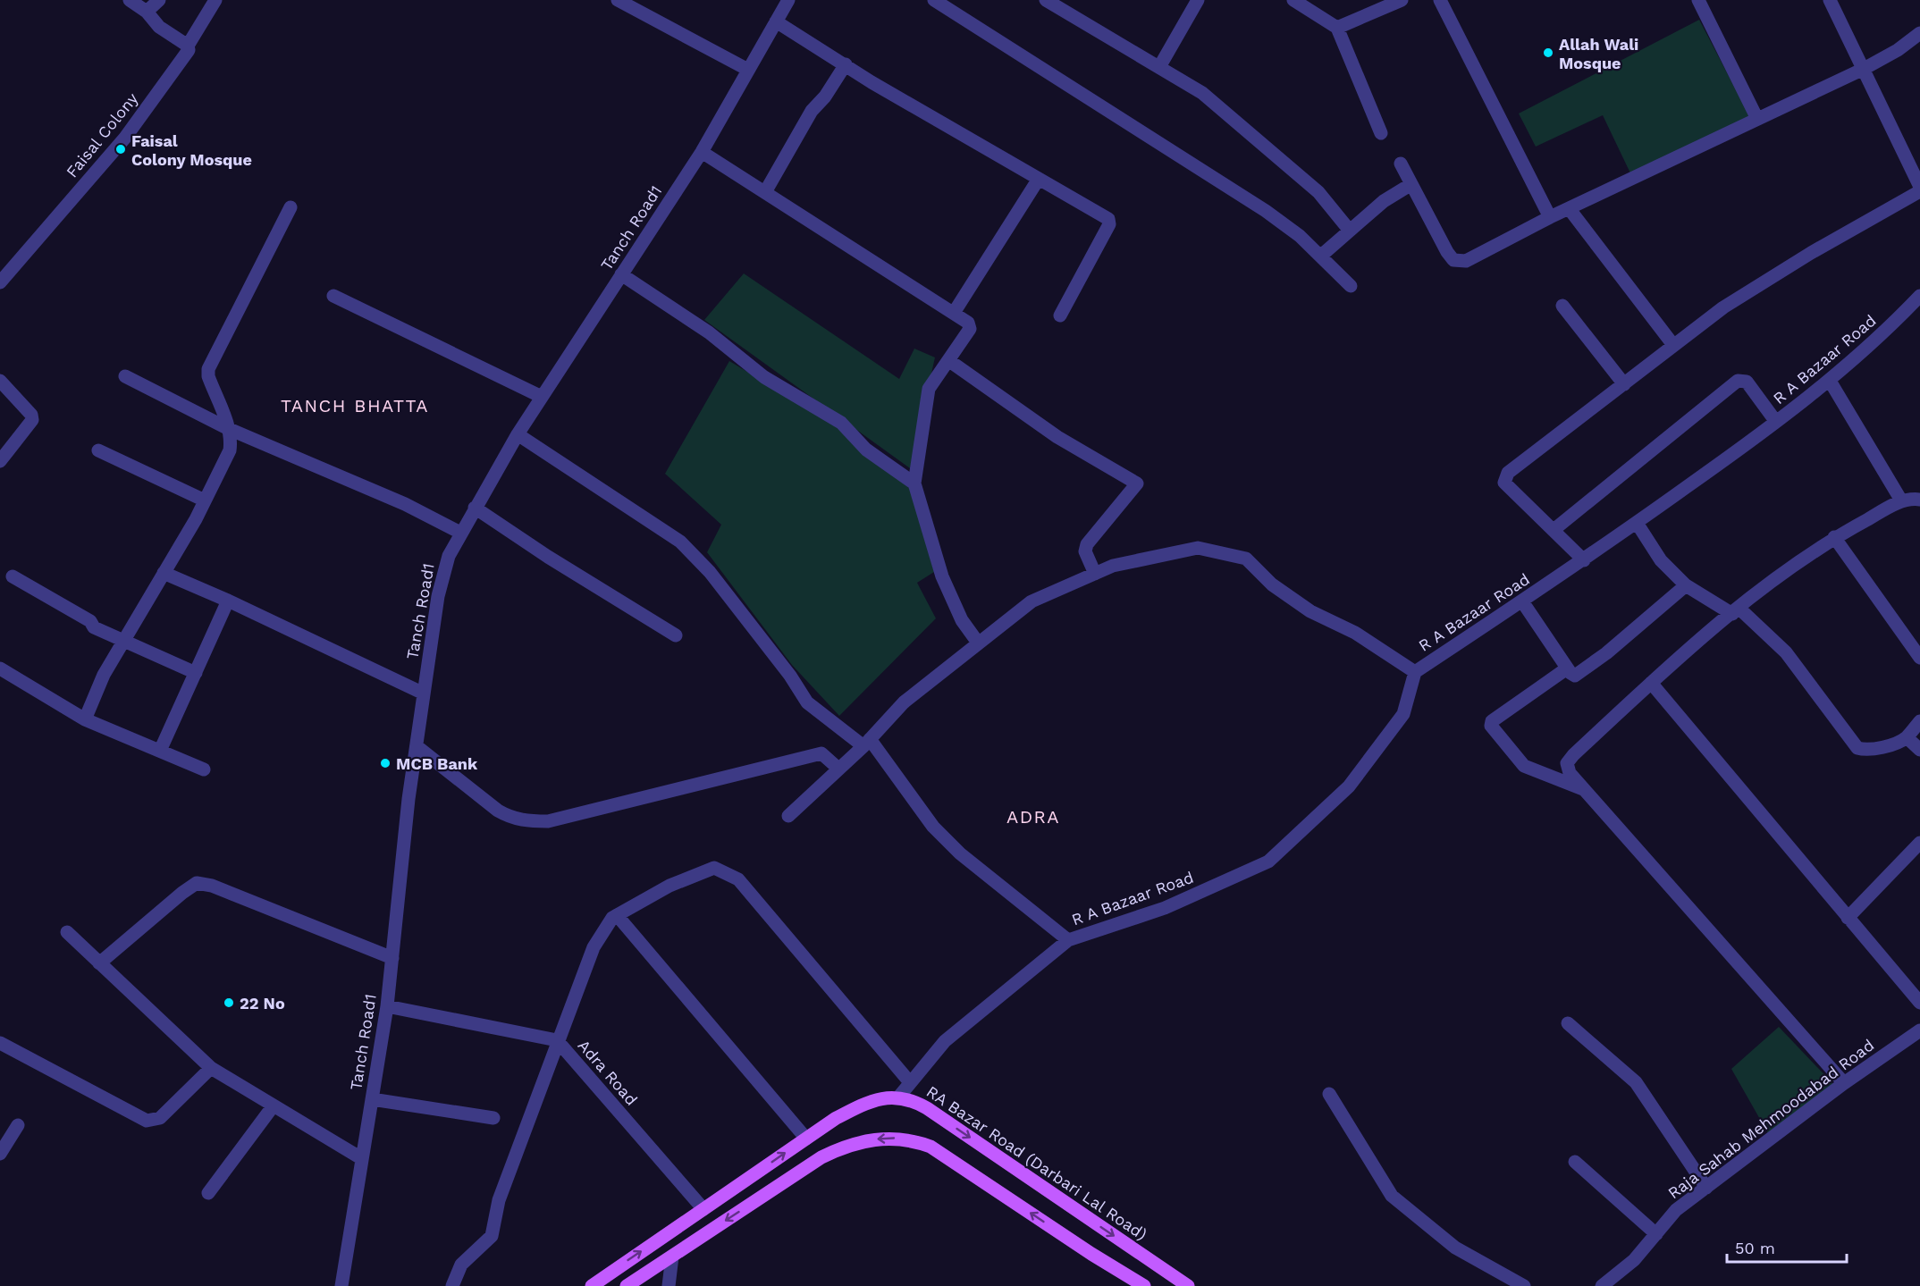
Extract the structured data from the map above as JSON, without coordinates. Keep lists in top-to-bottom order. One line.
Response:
{"streets":{"main road":["RA Bazar Road (Darbari Lal Road)"],"street":["Faisal Colony","Tanch Road1","R A Bazaar Road","Adra Road","Raja Sahab Mehmoodabad Road"]},"crossings":[["Tanch Road1","Adra Road"],["R A Bazaar Road","RA Bazar Road (Darbari Lal Road)"],["Adra Road","RA Bazar Road (Darbari Lal Road)"]],"one_way":["RA Bazar Road (Darbari Lal Road)"],"districts":["TANCH BHATTA","ADRA"],"places":["Allah Wali Mosque","Faisal Colony Mosque","MCB Bank","22 No"],"scale_bar":"50 m"}
